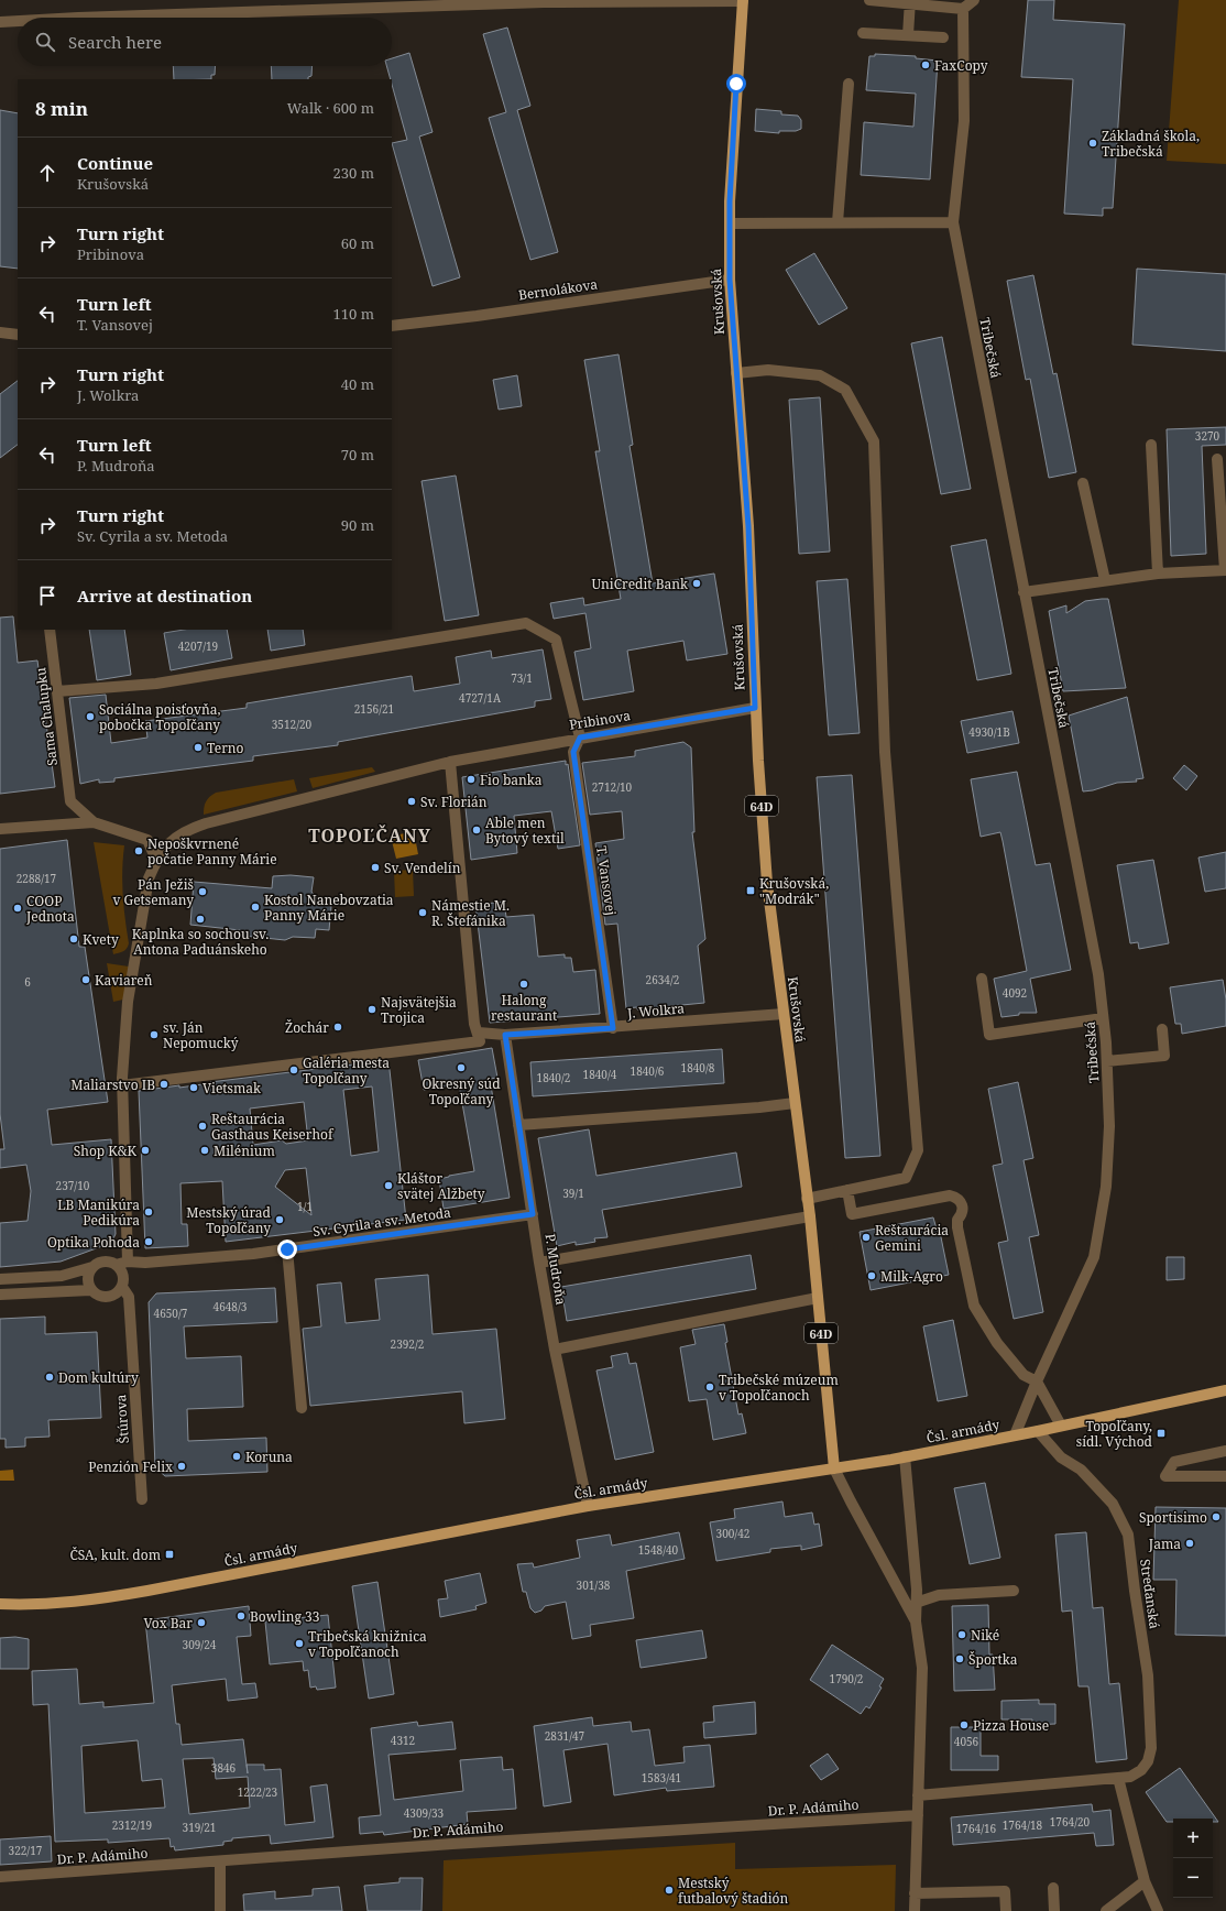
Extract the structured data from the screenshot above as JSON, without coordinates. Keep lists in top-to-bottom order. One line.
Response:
{"streets":{"main road":["Krušovská","64D","Čsl. armády"],"street":["Bernolákova","Tribečská","Sama Chalupku","Pribinova","T. Vansovej","J. Wolkra","Sv. Cyrila a sv. Metoda","P. Mudroňa","Štúrova","Streďanská","Dr. P. Adámiho"]},"crossings":[["Bernolákova","Krušovská"],["Krušovská","Pribinova"],["Krušovská","J. Wolkra"],["Krušovská","Čsl. armády"],["Tribečská","Čsl. armády"],["Pribinova","T. Vansovej"],["T. Vansovej","J. Wolkra"],["J. Wolkra","P. Mudroňa"],["Sv. Cyrila a sv. Metoda","P. Mudroňa"],["P. Mudroňa","Čsl. armády"],["Čsl. armády","Streďanská"]],"districts":["TOPOĽČANY"],"places":{"other":["FaxCopy","Základná škola, Tribečská","UniCredit Bank","Sociálna poisťovňa, pobočka Topoľčany","Terno","Fio banka","Sv. Florián","Able men Bytový textil","Nepoškvrnené počatie Panny Márie","Sv. Vendelín","Pán Ježiš v Getsemany","Kostol Nanebovzatia Panny Márie","COOP Jednota","Námestie M. R. Štefánika","Kaplnka so sochou sv. Antona Paduánskeho","Kvety","Kaviareň","Halong restaurant","Najsvätejšia Trojica","Žochár","sv. Ján Nepomucký","Okresný súd Topoľčany","Galéria mesta Topoľčany","Maliarstvo IB","Vietsmak","Reštaurácia Gasthaus Keiserhof","Shop K&K","Milénium","Kláštor svätej Alžbety","LB Manikúra Pedikúra","Mestský úrad Topoľčany","Reštaurácia Gemini","Optika Pohoda","Milk-Agro","Dom kultúry","Tribečské múzeum v Topoľčanoch","Koruna","Penzión Felix","Sportisimo","Jama","Bowling 33","Vox Bar","Niké","Tribečská knižnica v Topoľčanoch","Športka","Pizza House","Mestský futbalový štadión"],"transit":["Krušovská, \"Modrák\"","Topoľčany, sídl. Východ","ČSA, kult. dom"]},"house_numbers":["3270","4207/19","73/1","4727/1A","2156/21","3512/20","4930/1B","2712/10","2288/17","2634/2","6","4092","1840/8","1840/6","1840/4","1840/2","237/10","39/1","1/1","4648/3","4650/7","2392/2","300/42","1548/40","301/38","309/24","1790/2","2831/47","4312","4056","3846","1583/41","1222/23","4309/33","1764/20","2312/19","1764/18","319/21","1764/16","322/17"],"page":{"search":"Search here","heading":["8 min","Walk · 600 m"],"list":[["Continue","Krušovská","230 m"],["Turn right","Pribinova","60 m"],["Turn left","T. Vansovej","110 m"],["Turn right","J. Wolkra","40 m"],["Turn left","P. Mudroňa","70 m"],["Turn right","Sv. Cyrila a sv. Metoda","90 m"],"Arrive at destination"],"map_buttons":["+","−"]}}
